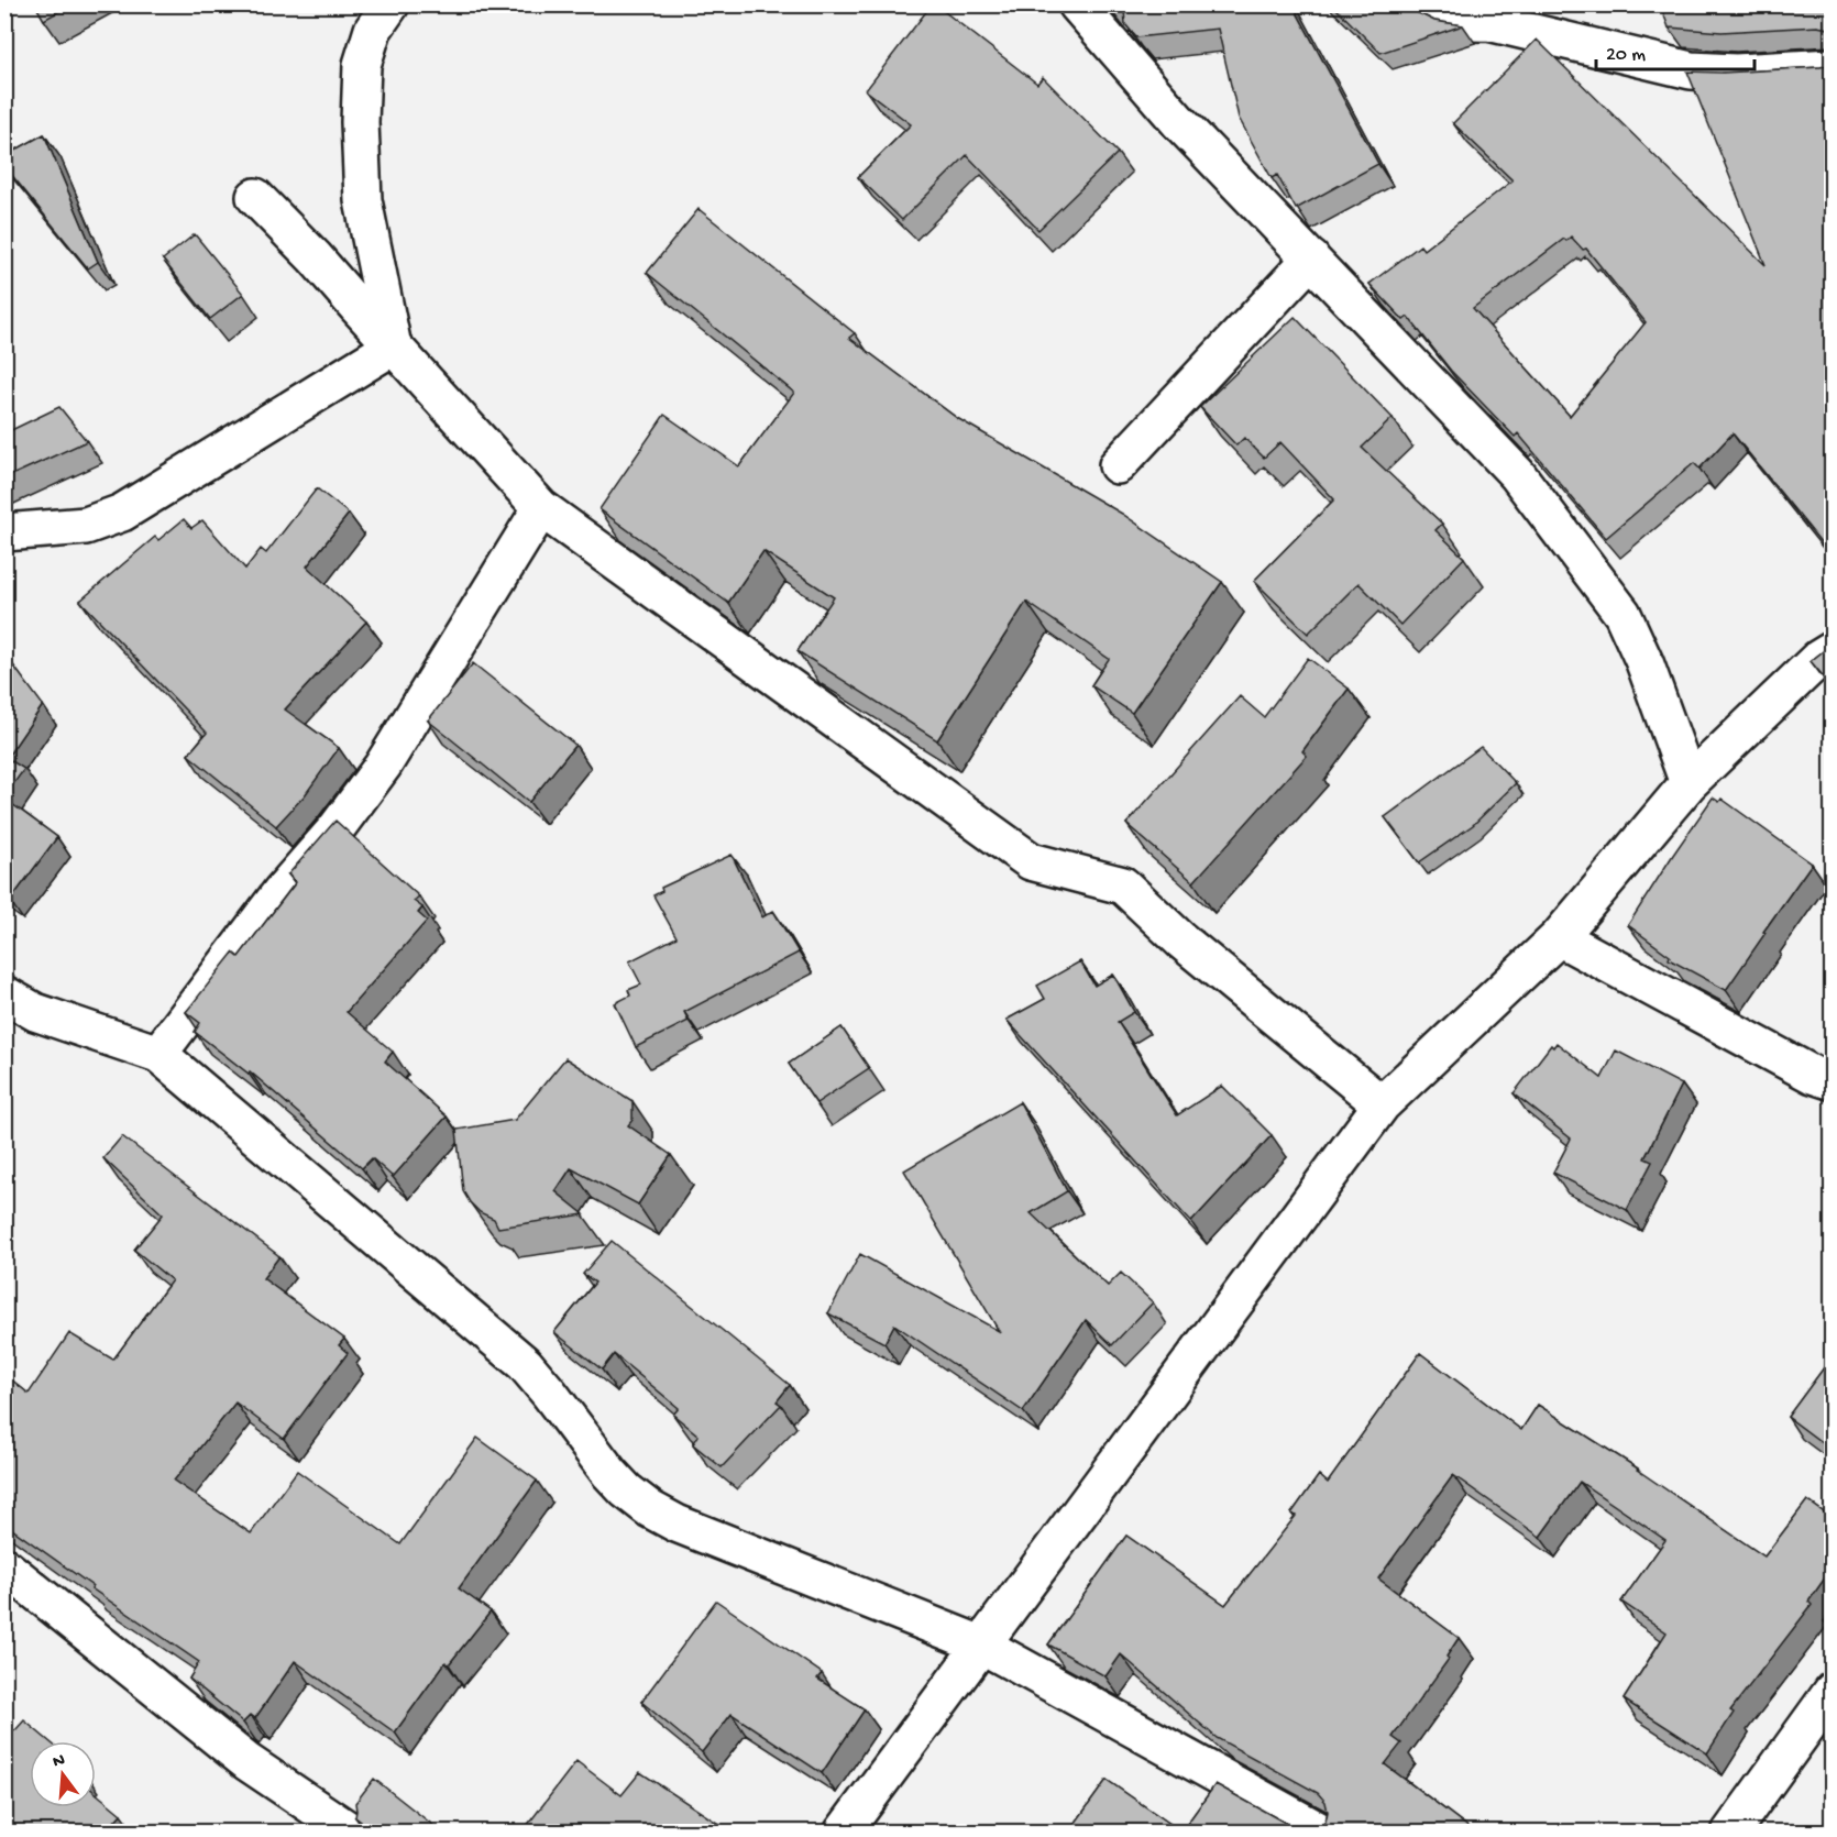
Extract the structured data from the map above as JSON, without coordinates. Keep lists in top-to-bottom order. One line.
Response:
{"scale_bar":"20 m","north":"top"}
